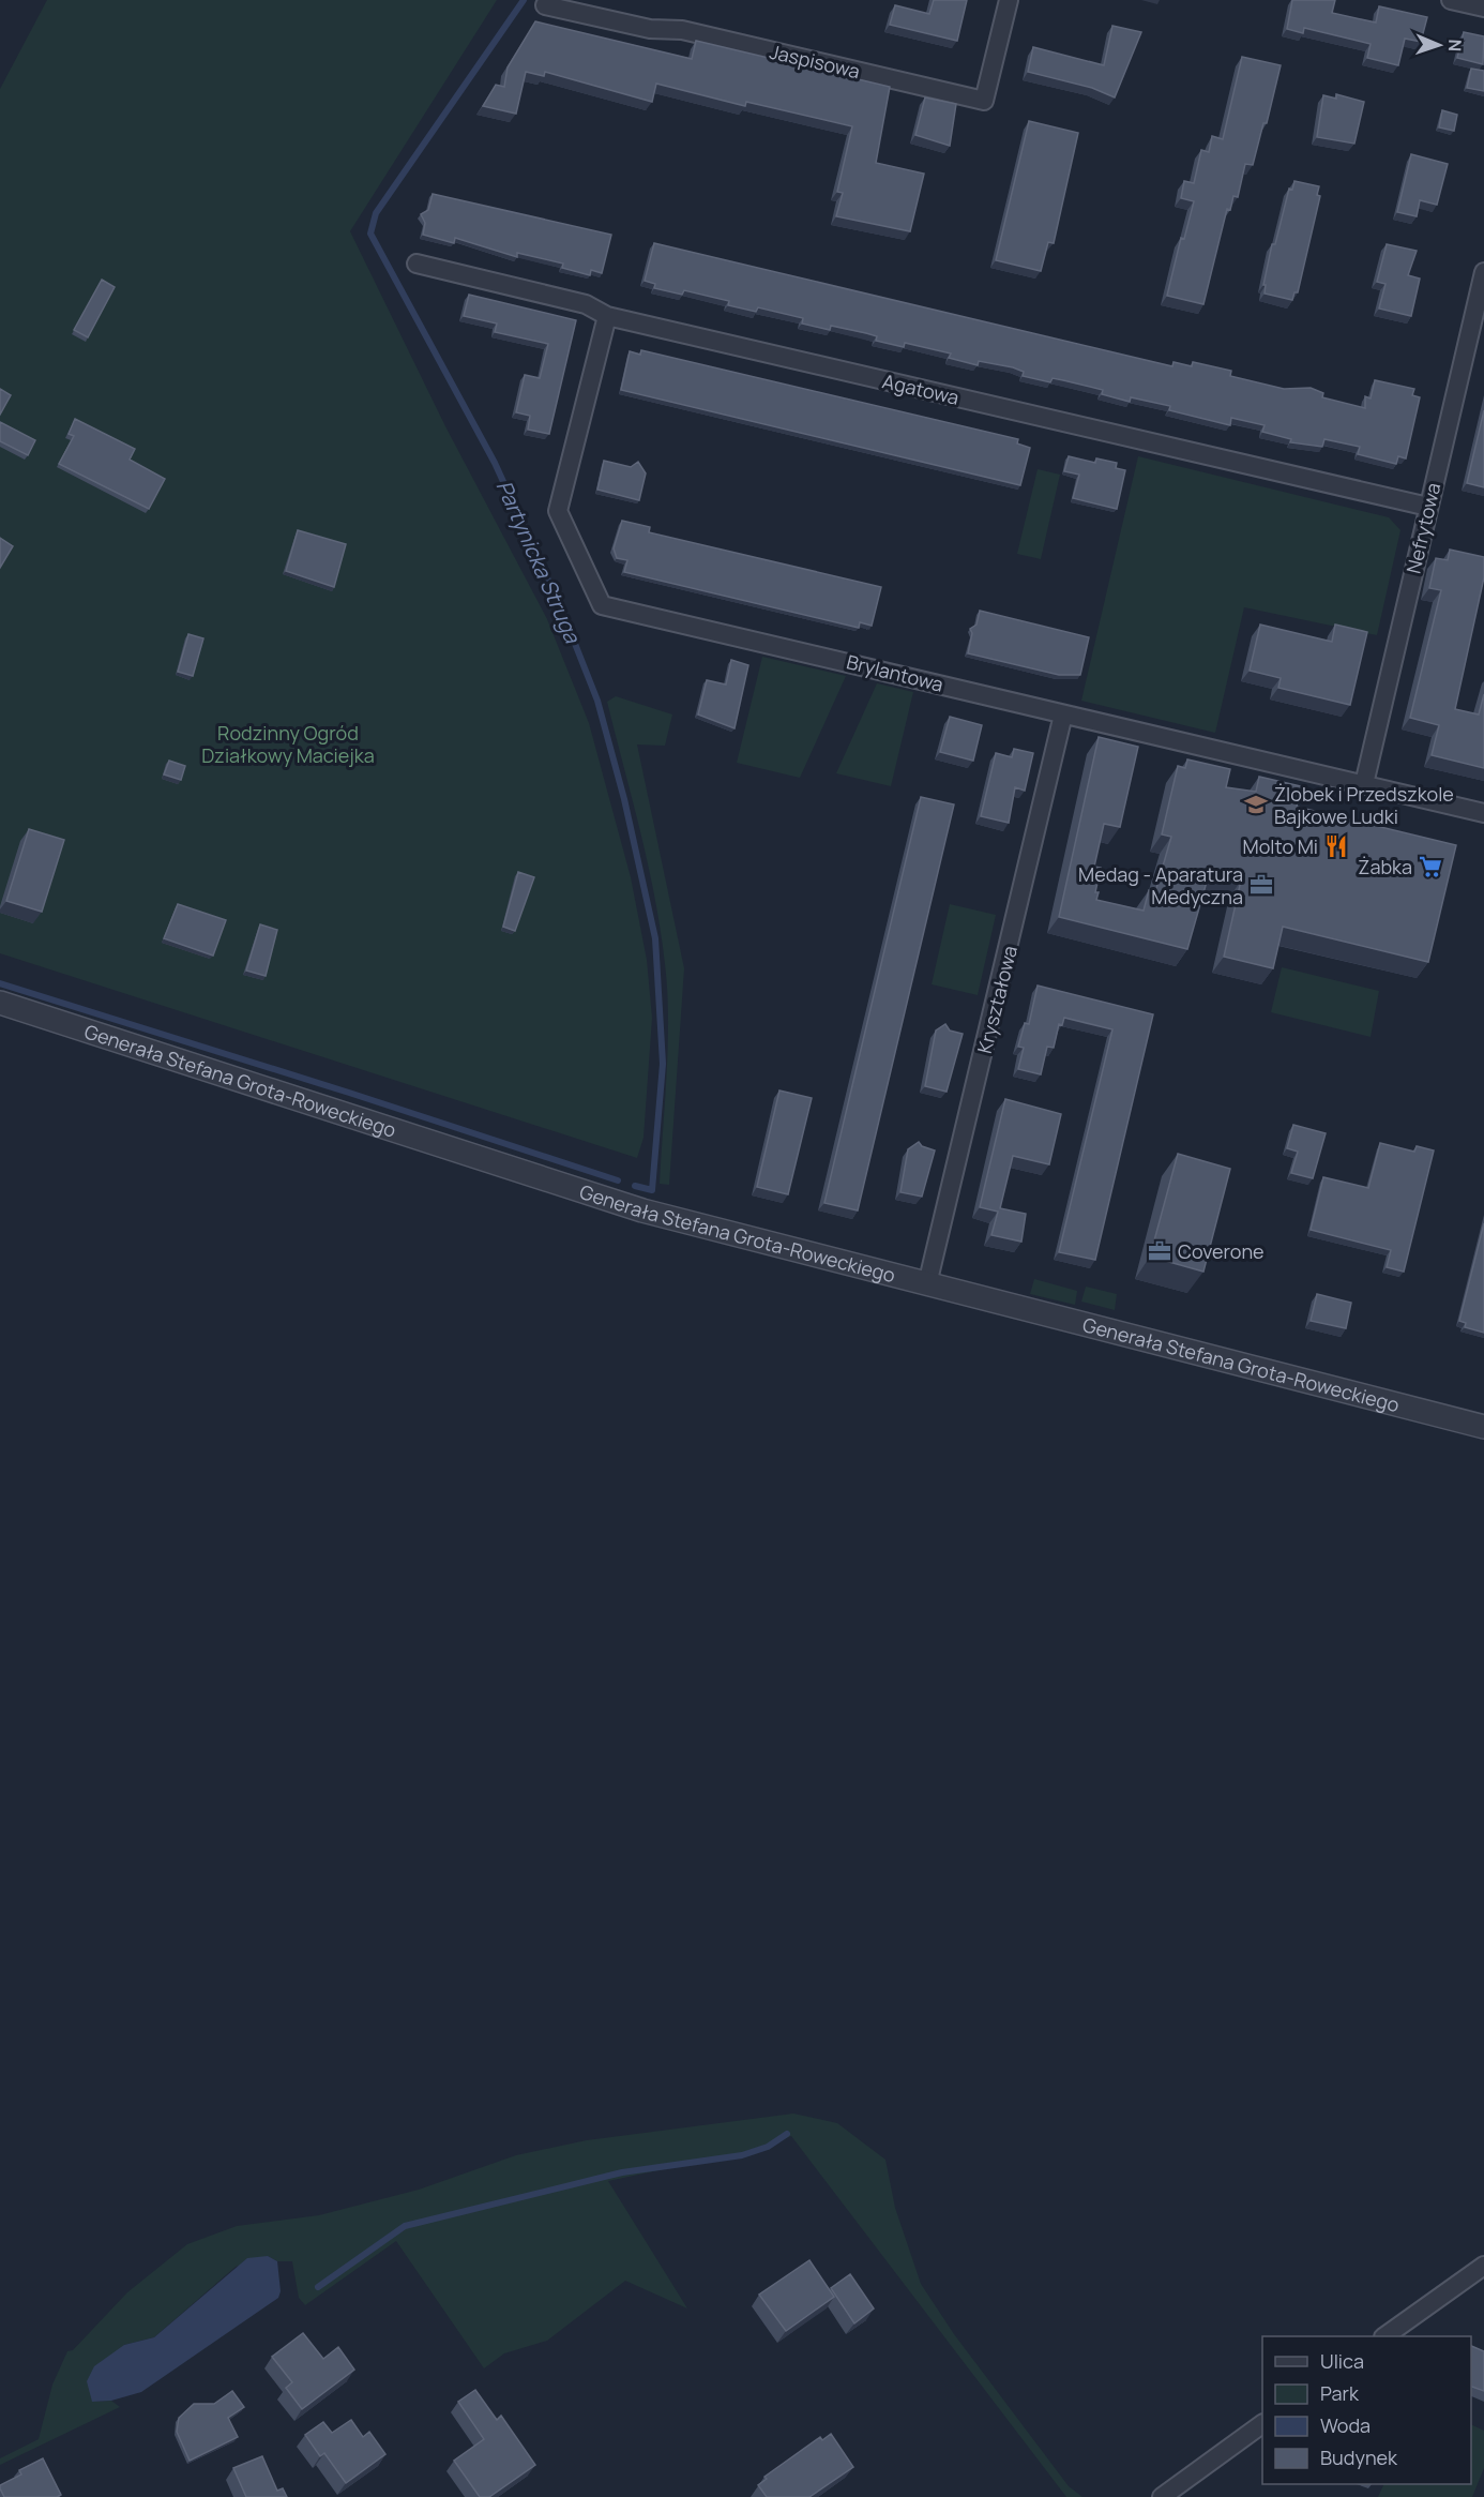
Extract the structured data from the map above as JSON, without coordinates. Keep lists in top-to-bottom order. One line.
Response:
{"streets":{"street":["Jaspisowa","Agatowa","Nefrytowa","Brylantowa","Kryształowa","Generała Stefana Grota-Roweckiego"]},"crossings":[["Agatowa","Nefrytowa"],["Agatowa","Brylantowa"],["Nefrytowa","Brylantowa"],["Brylantowa","Kryształowa"],["Kryształowa","Generała Stefana Grota-Roweckiego"]],"water":["Partynicka Struga"],"parks":["Rodzinny Ogród Działkowy Maciejka"],"places":{"school or university":["Żlobek i Przedszkole Bajkowe Ludki"],"restaurant":["Molto Mi"],"supermarket":["Żabka"],"office":["Medag - Aparatura Medyczna","Coverone"]},"legend":["Ulica","Park","Woda","Budynek"],"north":"right"}
